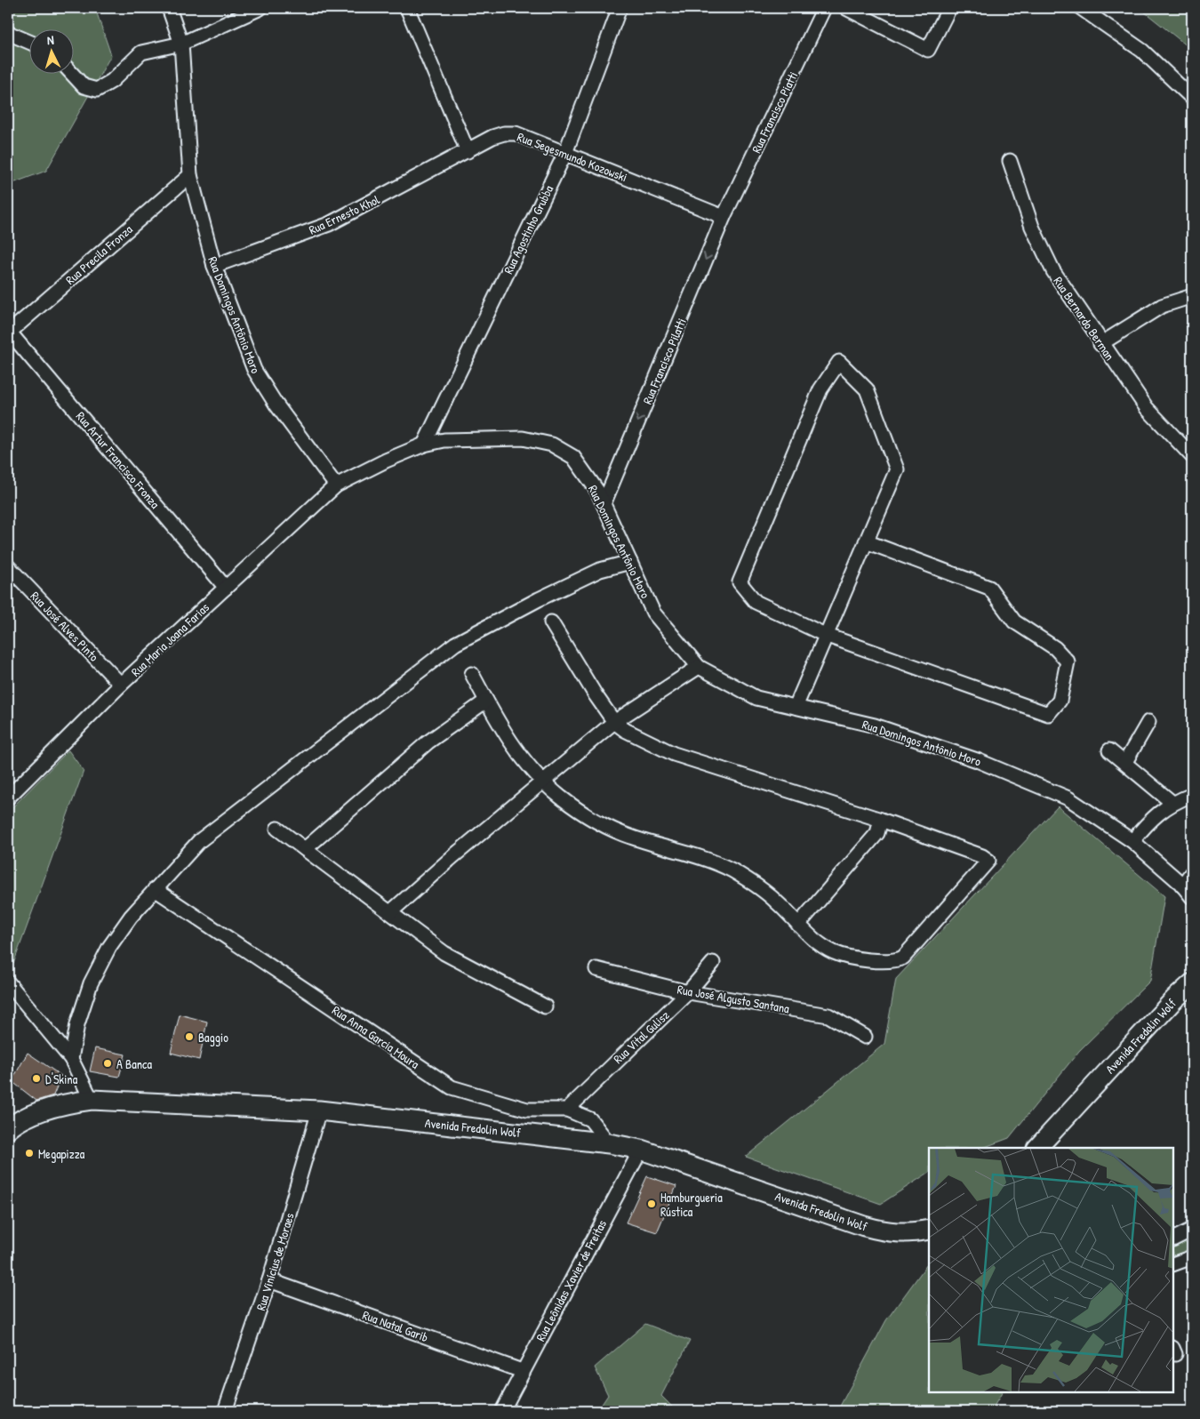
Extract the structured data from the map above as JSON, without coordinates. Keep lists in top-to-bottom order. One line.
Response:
{"streets":{"main road":["Avenida Fredolin Wolf"],"street":["Rua Francisco Piatti","Rua Segesmundo Kozowski","Rua Ernesto Khol","Rua Agostinho Grubba","Rua Precila Fronza","Rua Domingos Antônio Moro","Rua Bernardo Berman","Rua Francisco Pilatti","Rua Artur Francisco Fronza","Rua José Alves Pinto","Rua Maria Joana Farias","Rua José Algusto Santana","Rua Anna Garcia Moura","Rua Vital Gulisz","Rua Vinícius de Moraes","Rua Leônidas Xavier de Freitas","Rua Natal Garib"]},"crossings":[["Rua Francisco Piatti","Rua Segesmundo Kozowski"],["Rua Francisco Piatti","Rua Francisco Pilatti"],["Rua Segesmundo Kozowski","Rua Ernesto Khol"],["Rua Segesmundo Kozowski","Rua Agostinho Grubba"],["Rua Segesmundo Kozowski","Rua Francisco Pilatti"],["Rua Ernesto Khol","Rua Domingos Antônio Moro"],["Rua Agostinho Grubba","Rua Domingos Antônio Moro"],["Rua Precila Fronza","Rua Domingos Antônio Moro"],["Rua Precila Fronza","Rua Artur Francisco Fronza"],["Rua Domingos Antônio Moro","Rua Francisco Pilatti"],["Rua Domingos Antônio Moro","Rua Maria Joana Farias"],["Rua Artur Francisco Fronza","Rua Maria Joana Farias"],["Rua José Alves Pinto","Rua Maria Joana Farias"],["Rua José Algusto Santana","Rua Vital Gulisz"],["Avenida Fredolin Wolf","Rua Anna Garcia Moura"],["Avenida Fredolin Wolf","Rua Vinícius de Moraes"],["Avenida Fredolin Wolf","Rua Leônidas Xavier de Freitas"],["Rua Anna Garcia Moura","Rua Vital Gulisz"],["Rua Vinícius de Moraes","Rua Natal Garib"],["Rua Leônidas Xavier de Freitas","Rua Natal Garib"]],"one_way":["Rua Francisco Pilatti"],"places":["Baggio","A Banca","D'Skina","Megapizza","Hamburgueria Rústica"],"north":"top"}
